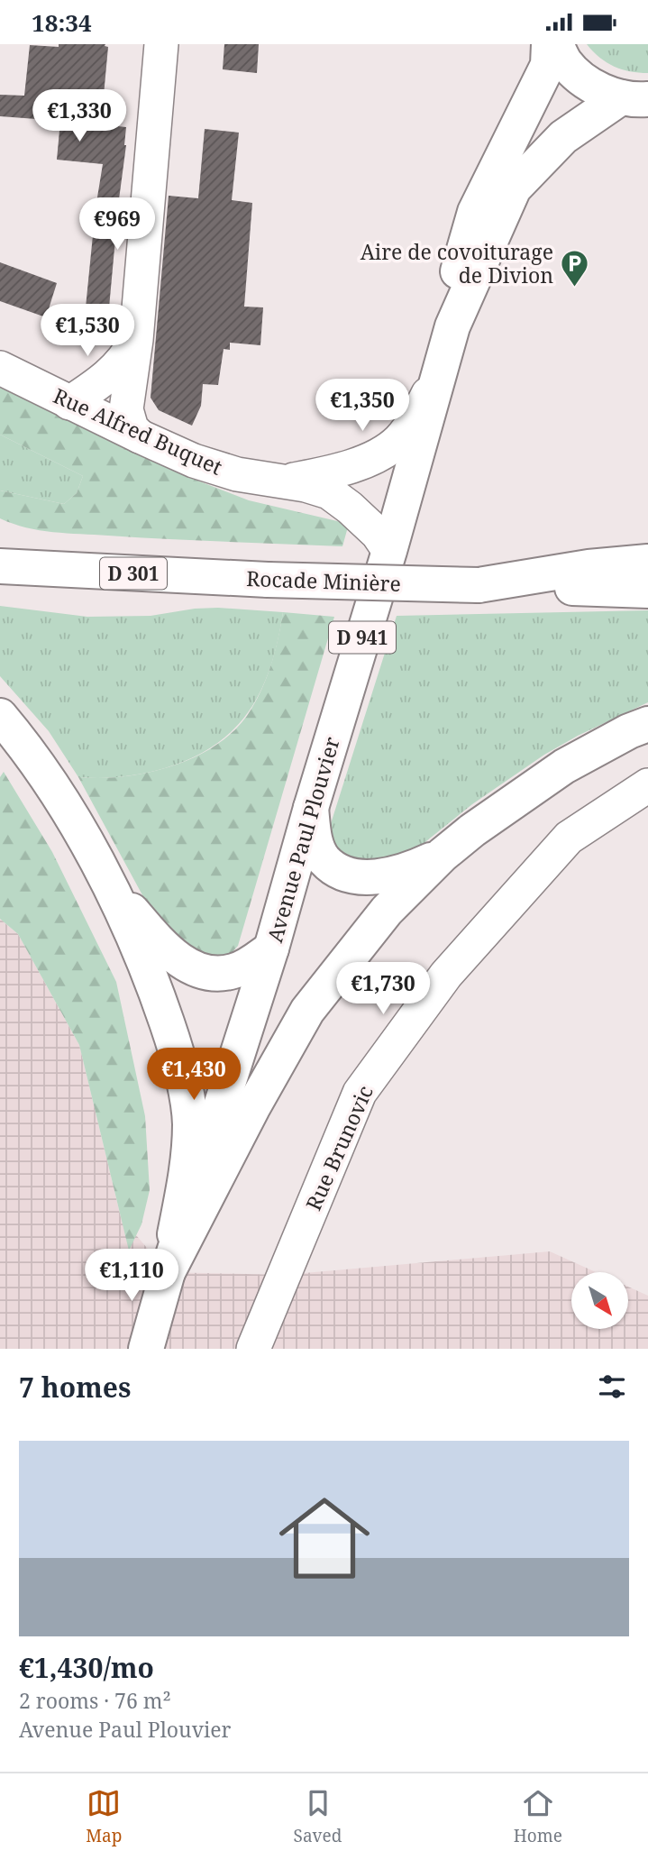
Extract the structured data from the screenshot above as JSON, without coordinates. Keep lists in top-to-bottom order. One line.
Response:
{"streets":{"main road":["D 301","Rocade Minière","D 941","Avenue Paul Plouvier"],"street":["Rue Alfred Buquet","Rue Brunovic"]},"crossings":[["Rue Alfred Buquet","Avenue Paul Plouvier"]],"places":{"parking":["Aire de covoiturage de Divion"]},"north":"bottom right","page":{"status":"18:34","price":["€1,330","€969","€1,530","€1,350","€1,730","€1,430","€1,110"],"heading":"7 homes","list":[{"name":"€1,430/mo","note":"2 rooms · 76 m² · Avenue Paul Plouvier"}],"tabs":["Map","Saved","Home"]}}
